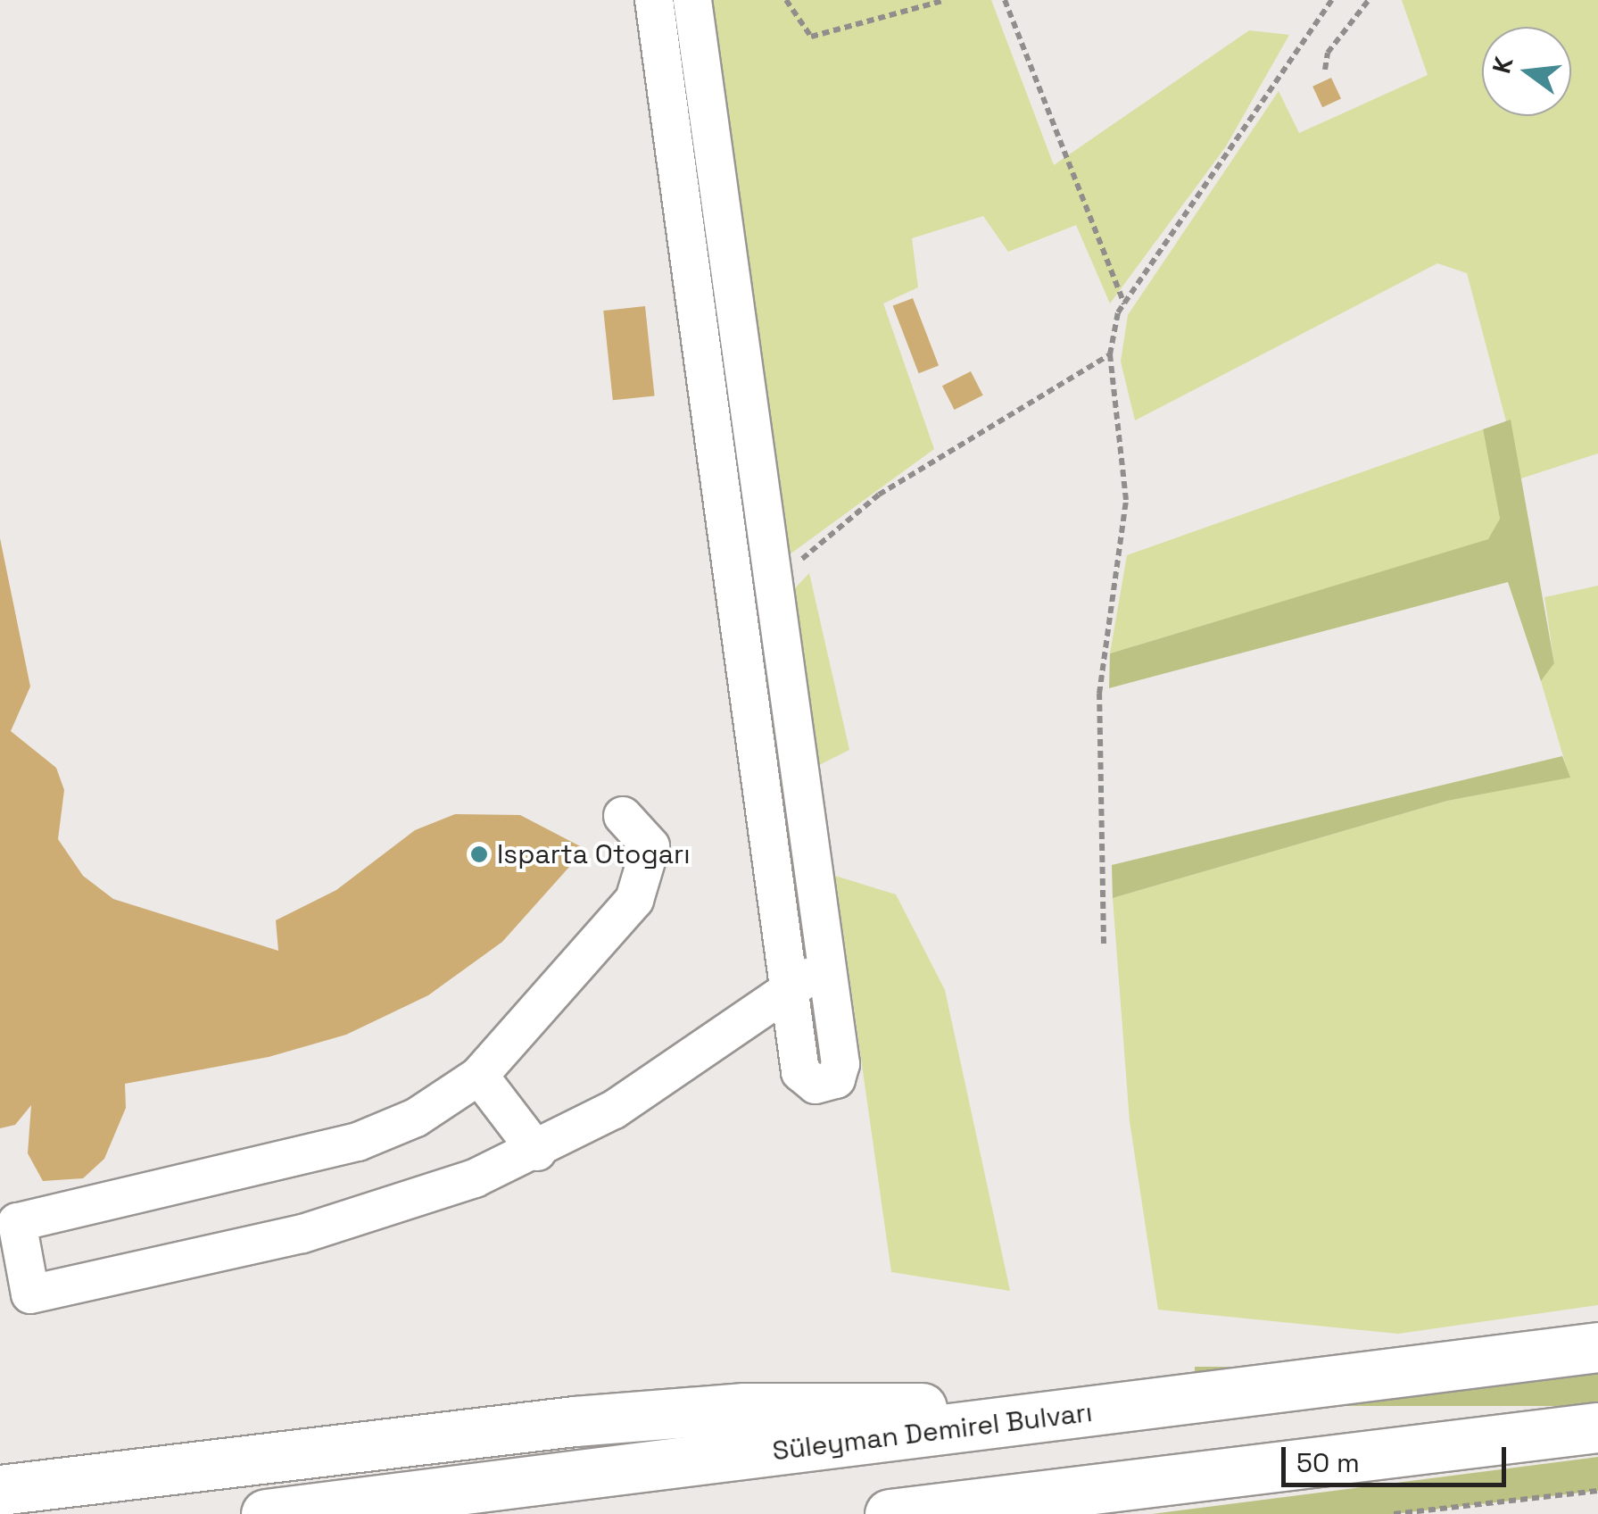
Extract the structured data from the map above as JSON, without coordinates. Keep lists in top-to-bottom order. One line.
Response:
{"streets":{"highway":["Süleyman Demirel Bulvarı"]},"places":["Isparta Otogarı"],"scale_bar":"50 m","north":"left"}
